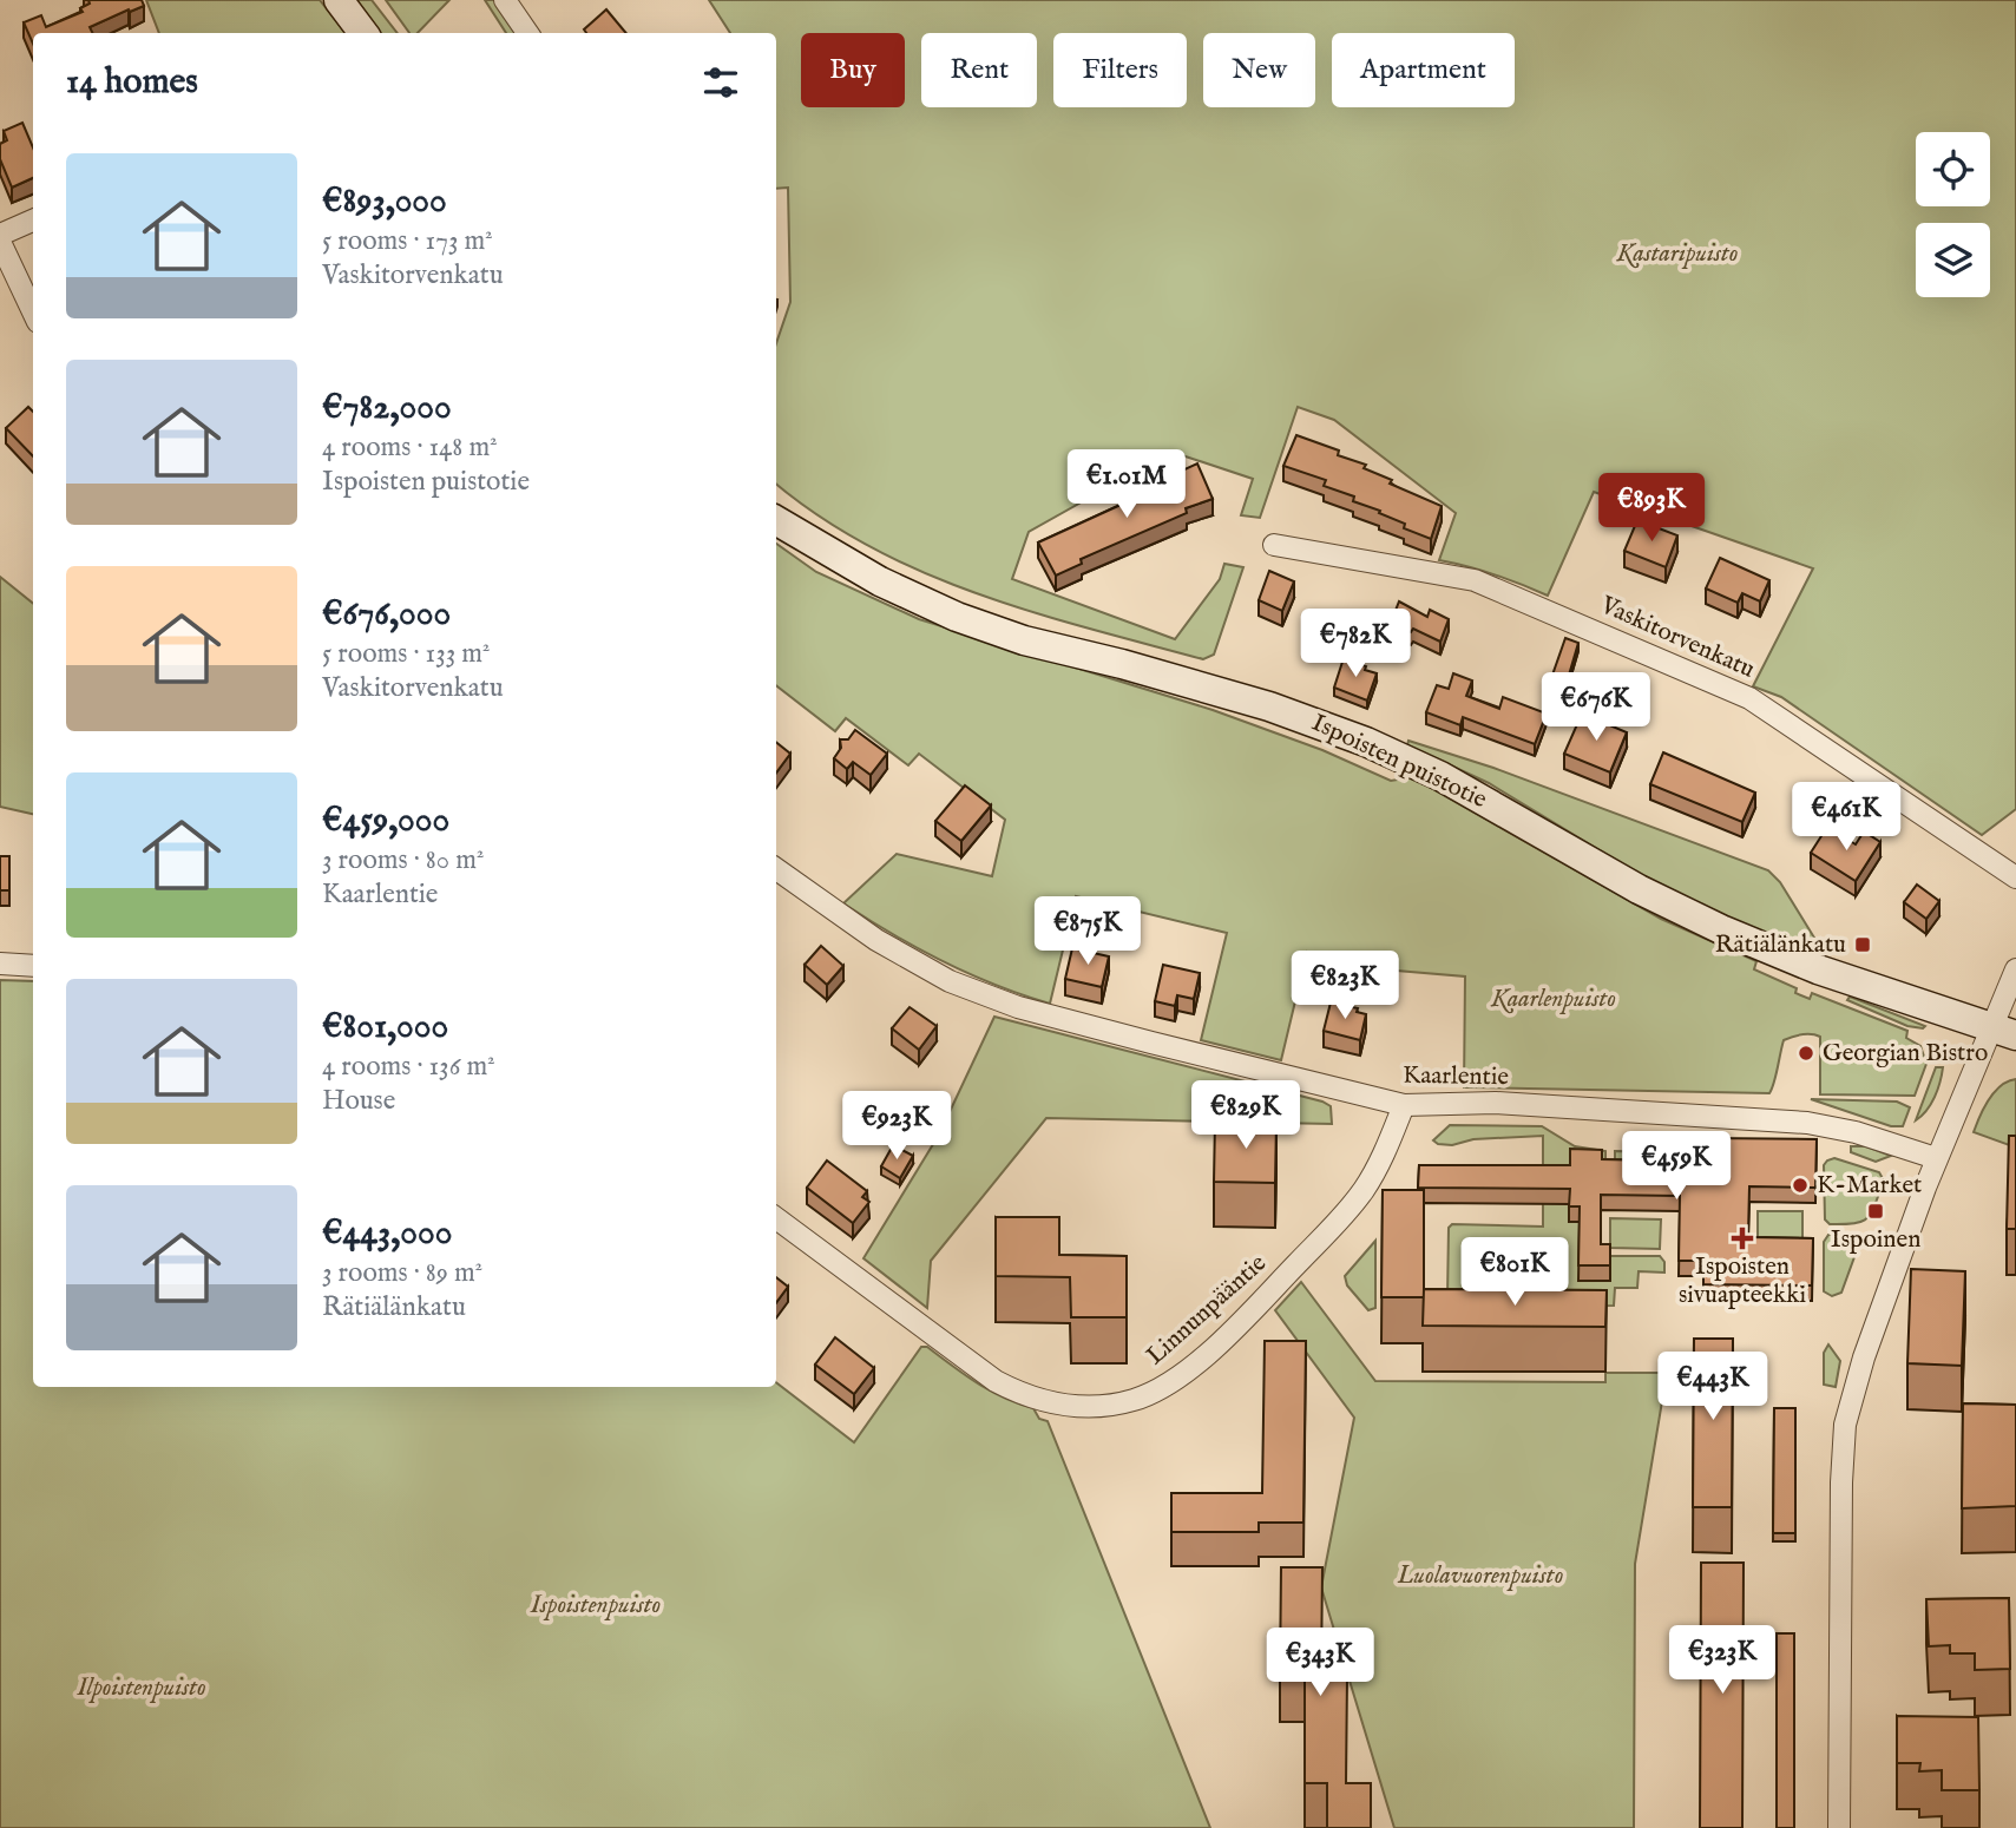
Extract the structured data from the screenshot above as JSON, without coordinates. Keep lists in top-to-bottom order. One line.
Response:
{"streets":{"main road":["Ispoisten puistotie"],"street":["Vaskitorvenkatu","Kaarlentie","Linnunpääntie"]},"crossings":[["Kaarlentie","Linnunpääntie"]],"parks":["Kastaripuisto","Kaarlenpuisto","Luolavuorenpuisto","Ispoistenpuisto","Ilpoistenpuisto"],"places":{"transit":["Rätiälänkatu","Ispoinen"],"other":["Georgian Bistro","K-Market"],"health":["Ispoisten sivuapteekki"]},"page":{"chip":["Buy","Rent","Filters","New","Apartment"],"heading":"14 homes","list":[{"name":"€893,000","note":"5 rooms · 173 m² · Vaskitorvenkatu"},{"name":"€782,000","note":"4 rooms · 148 m² · Ispoisten puistotie"},{"name":"€676,000","note":"5 rooms · 133 m² · Vaskitorvenkatu"},{"name":"€459,000","note":"3 rooms · 80 m² · Kaarlentie"},{"name":"€801,000","note":"4 rooms · 136 m² · House"},{"name":"€443,000","note":"3 rooms · 89 m² · Rätiälänkatu"}],"price":["€1.01M","€893K","€782K","€676K","€461K","€875K","€823K","€829K","€923K","€459K","€801K","€443K","€323K","€343K"]}}
